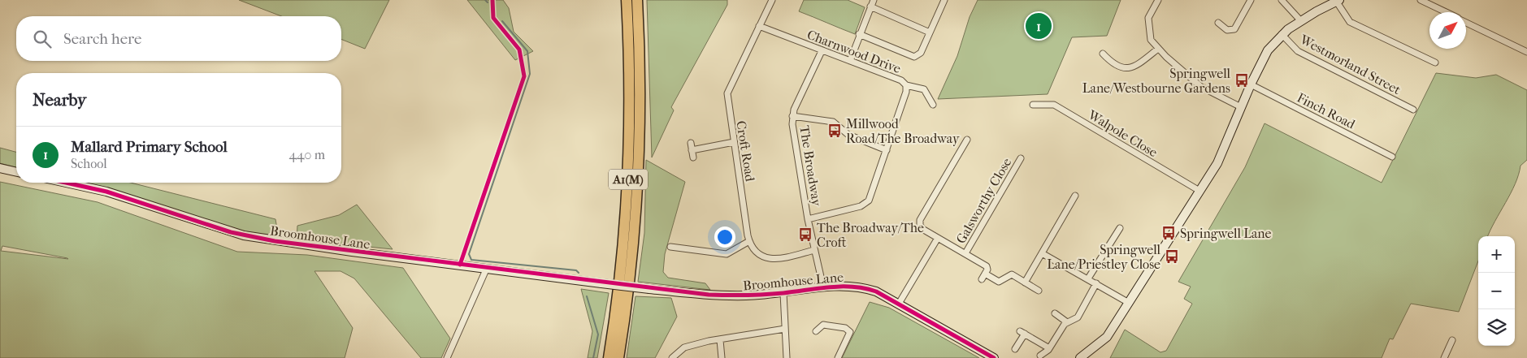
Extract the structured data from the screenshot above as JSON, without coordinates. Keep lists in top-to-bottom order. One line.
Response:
{"streets":{"highway":["A1(M)"],"street":["Charnwood Drive","Westmorland Street","Finch Road","Walpole Close","Croft Road","The Broadway","Galsworthy Close","Broomhouse Lane"]},"crossings":[["Charnwood Drive","Croft Road"],["Charnwood Drive","The Broadway"],["The Broadway","Broomhouse Lane"],["Galsworthy Close","Broomhouse Lane"]],"places":{"bus stop":["Springwell Lane/Westbourne Gardens","Millwood Road/The Broadway","Springwell Lane","The Broadway/The Croft","Springwell Lane/Priestley Close"]},"north":"top right","page":{"pins":"1","search":"Search here","heading":"Nearby","list":[{"mark":"1","name":"Mallard Primary School","note":"School","value":"440 m"}],"map_buttons":["+","−"]}}
